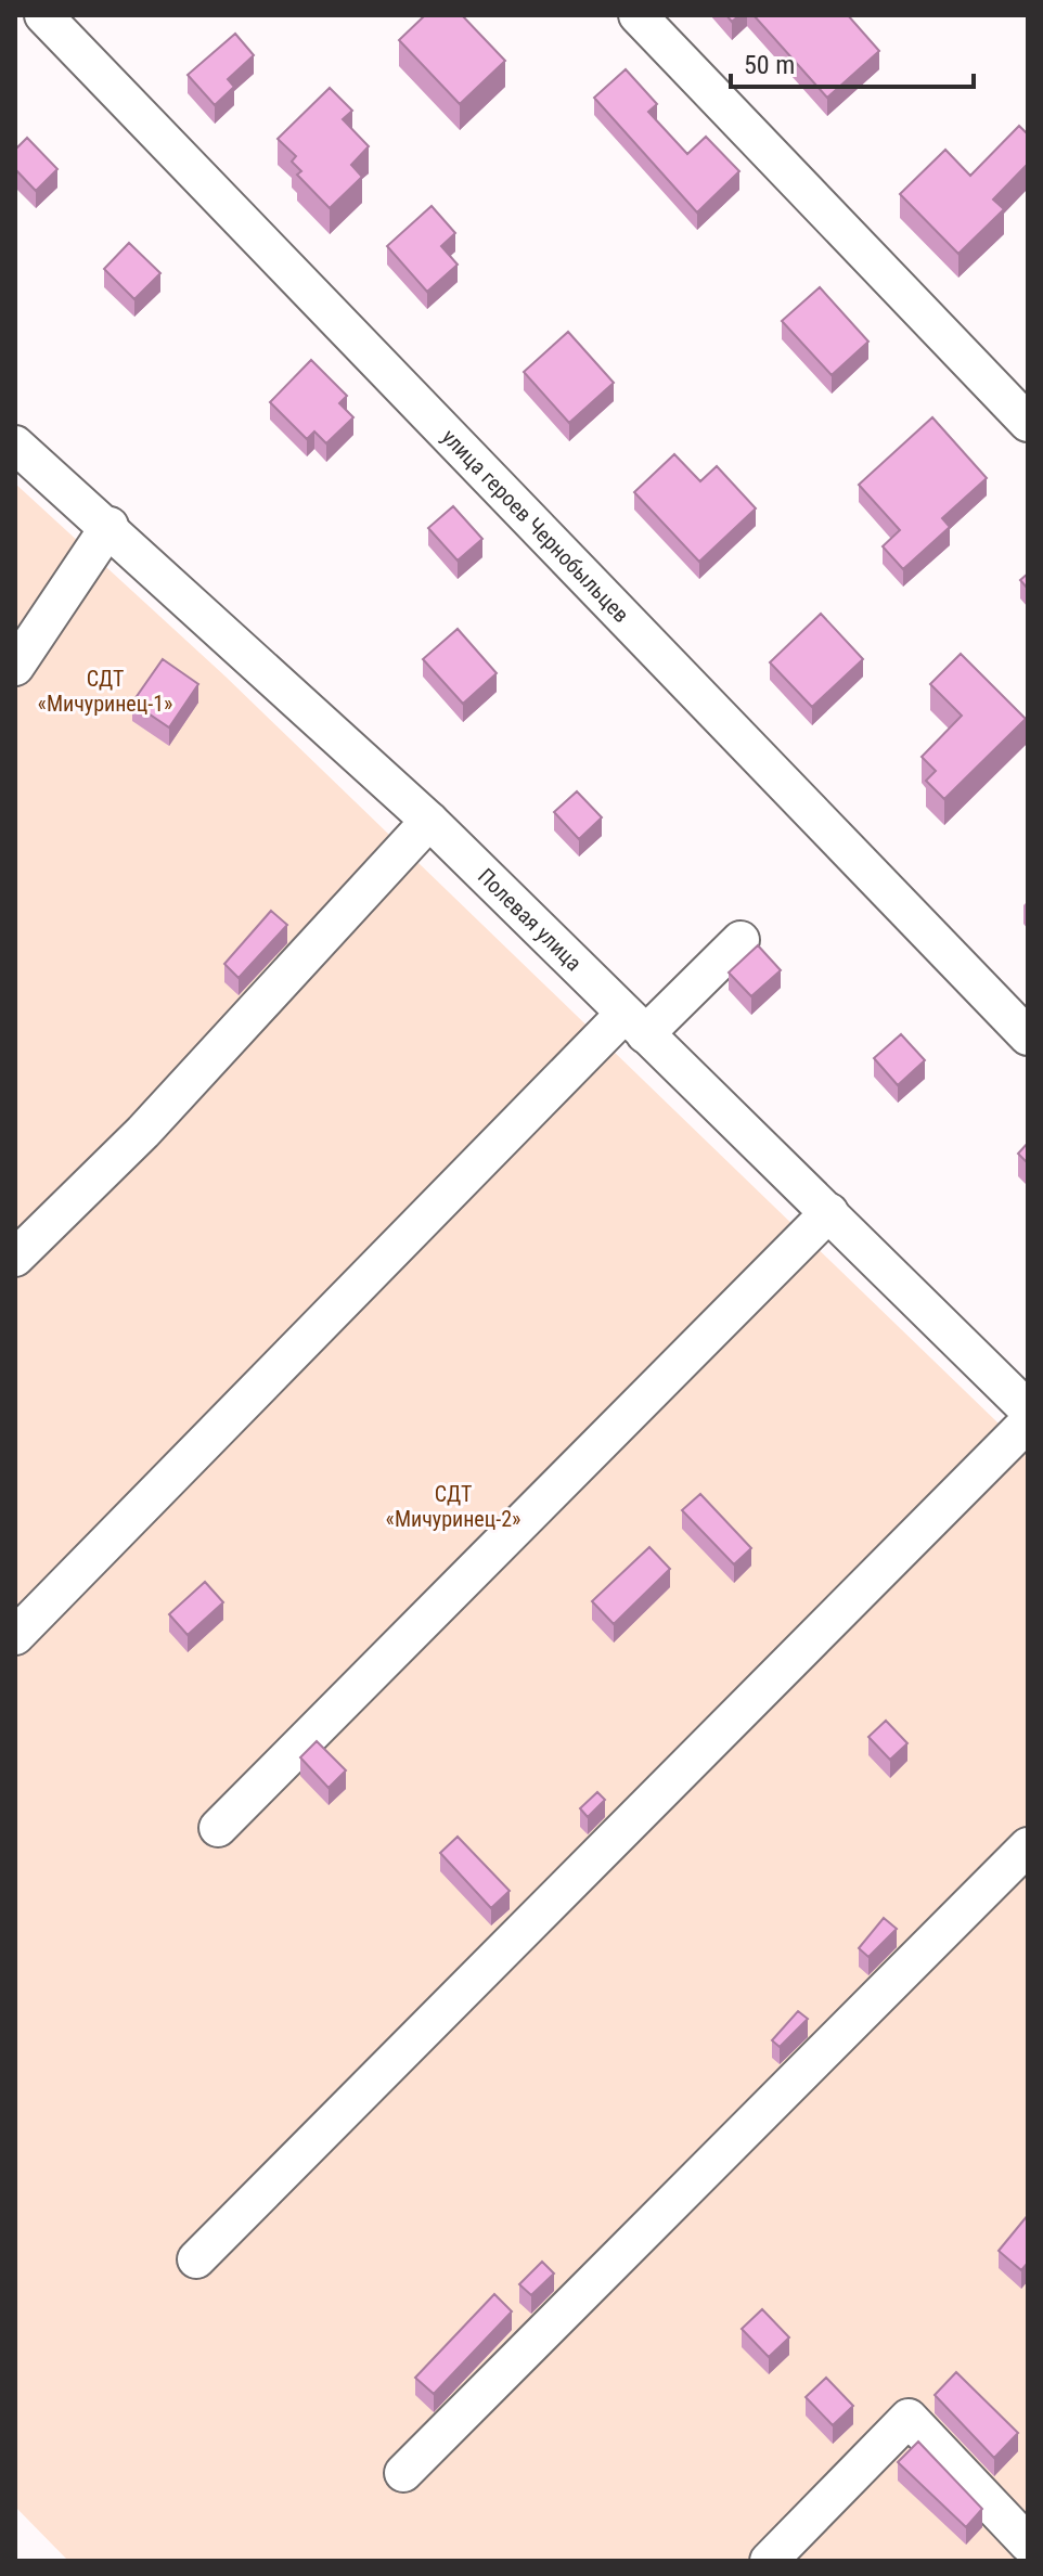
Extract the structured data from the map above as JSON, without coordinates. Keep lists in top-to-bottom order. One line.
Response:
{"streets":{"street":["улица героев Чернобыльцев","Полевая улица"]},"parks":["СДТ «Мичуринец-1»","СДТ «Мичуринец-2»"],"scale_bar":"50 m"}
